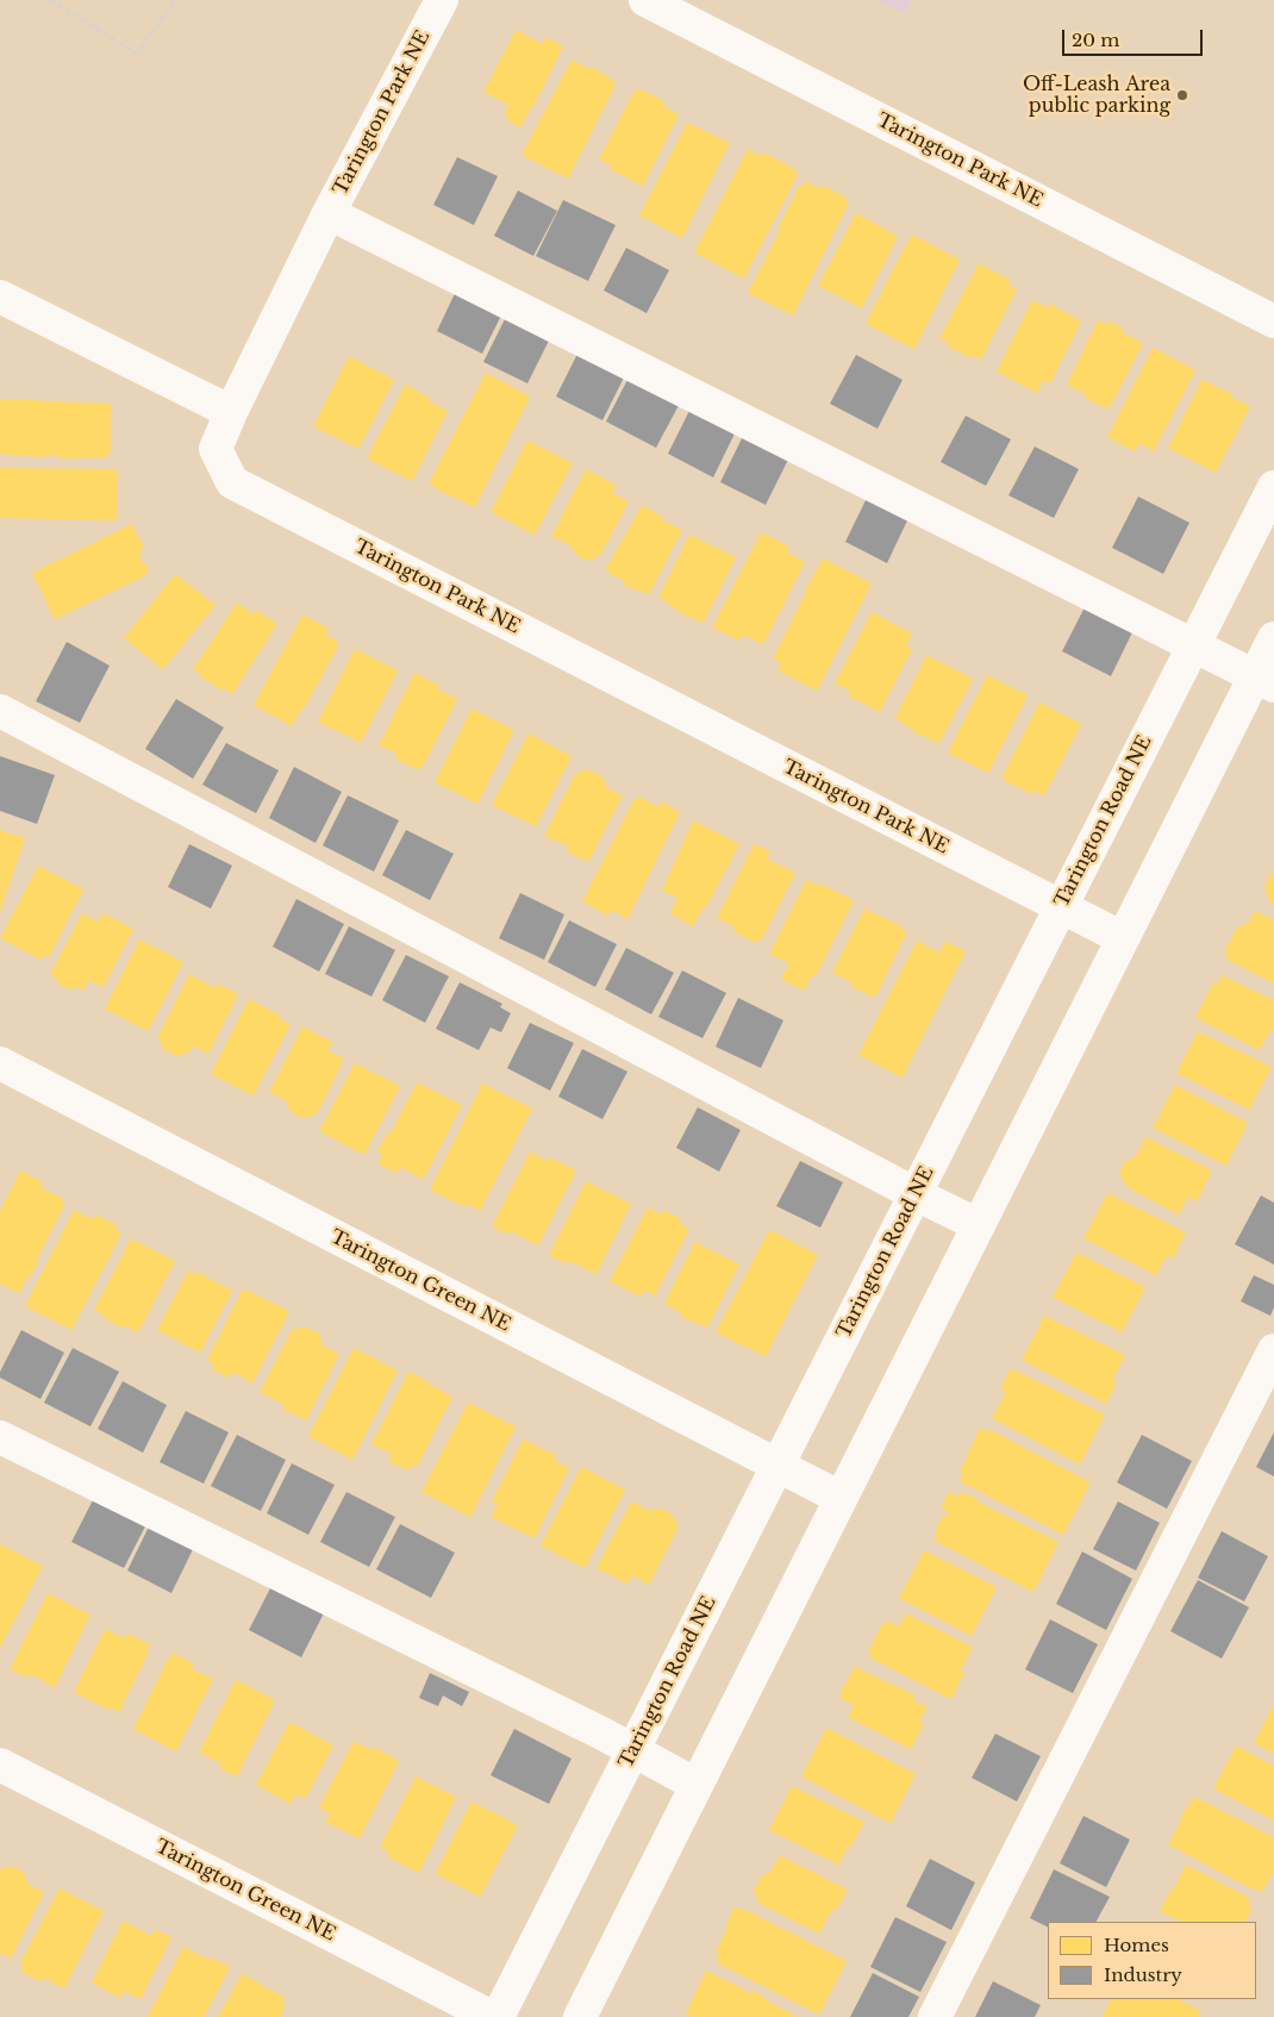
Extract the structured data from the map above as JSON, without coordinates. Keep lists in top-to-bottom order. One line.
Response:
{"streets":{"street":["Tarington Park NE","Tarington Road NE","Tarington Green NE"]},"crossings":[["Tarington Park NE","Tarington Road NE"],["Tarington Road NE","Tarington Green NE"]],"places":["Off-Leash Area public parking"],"legend":["Homes","Industry"],"scale_bar":"20 m"}
